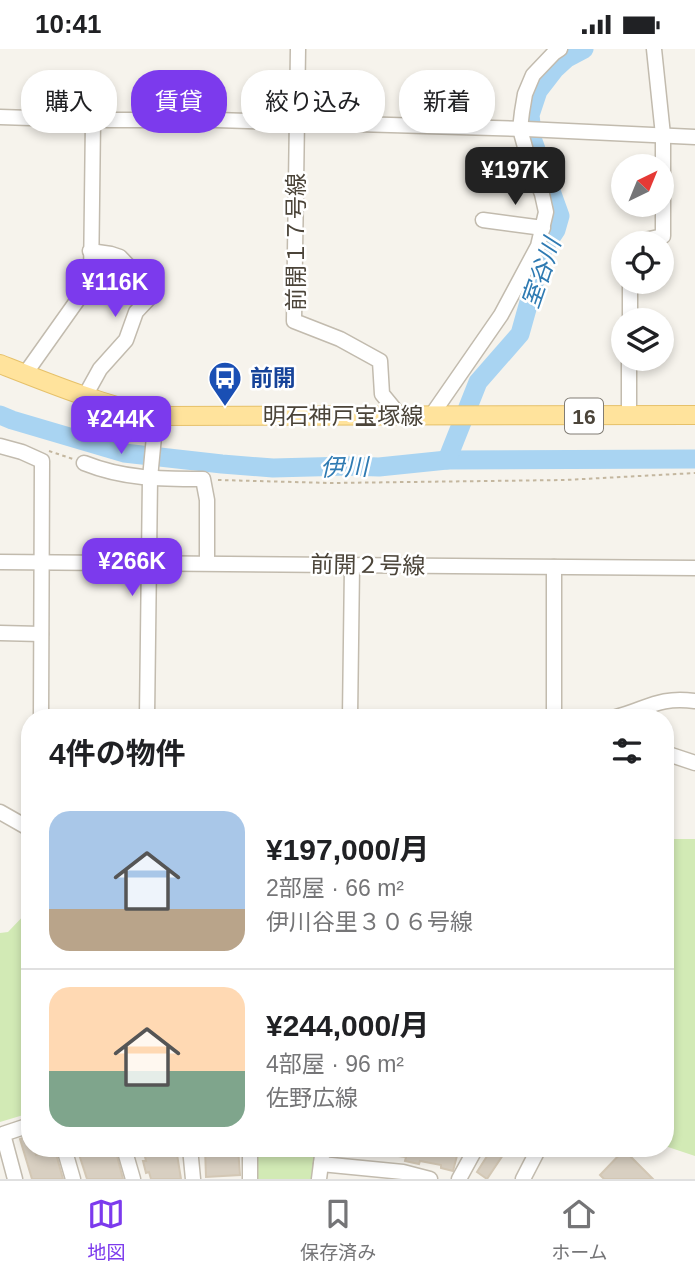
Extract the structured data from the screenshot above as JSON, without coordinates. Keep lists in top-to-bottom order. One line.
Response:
{"streets":{"main road":["明石神戸宝塚線","16"],"street":["前開１７号線","前開２号線"]},"crossings":[["前開１７号線","明石神戸宝塚線"]],"water":["室谷川","伊川"],"places":{"bus stop":["前開"]},"north":"top right","page":{"status":"10:41","chip":["購入","賃貸","絞り込み","新着"],"price":["¥197K","¥116K","¥244K","¥266K"],"heading":"4件の物件","list":[{"name":"¥197,000/月","note":"2部屋 · 66 m² · 伊川谷里３０６号線"},{"name":"¥244,000/月","note":"4部屋 · 96 m² · 佐野広線"}],"tabs":["地図","保存済み","ホーム"]}}
